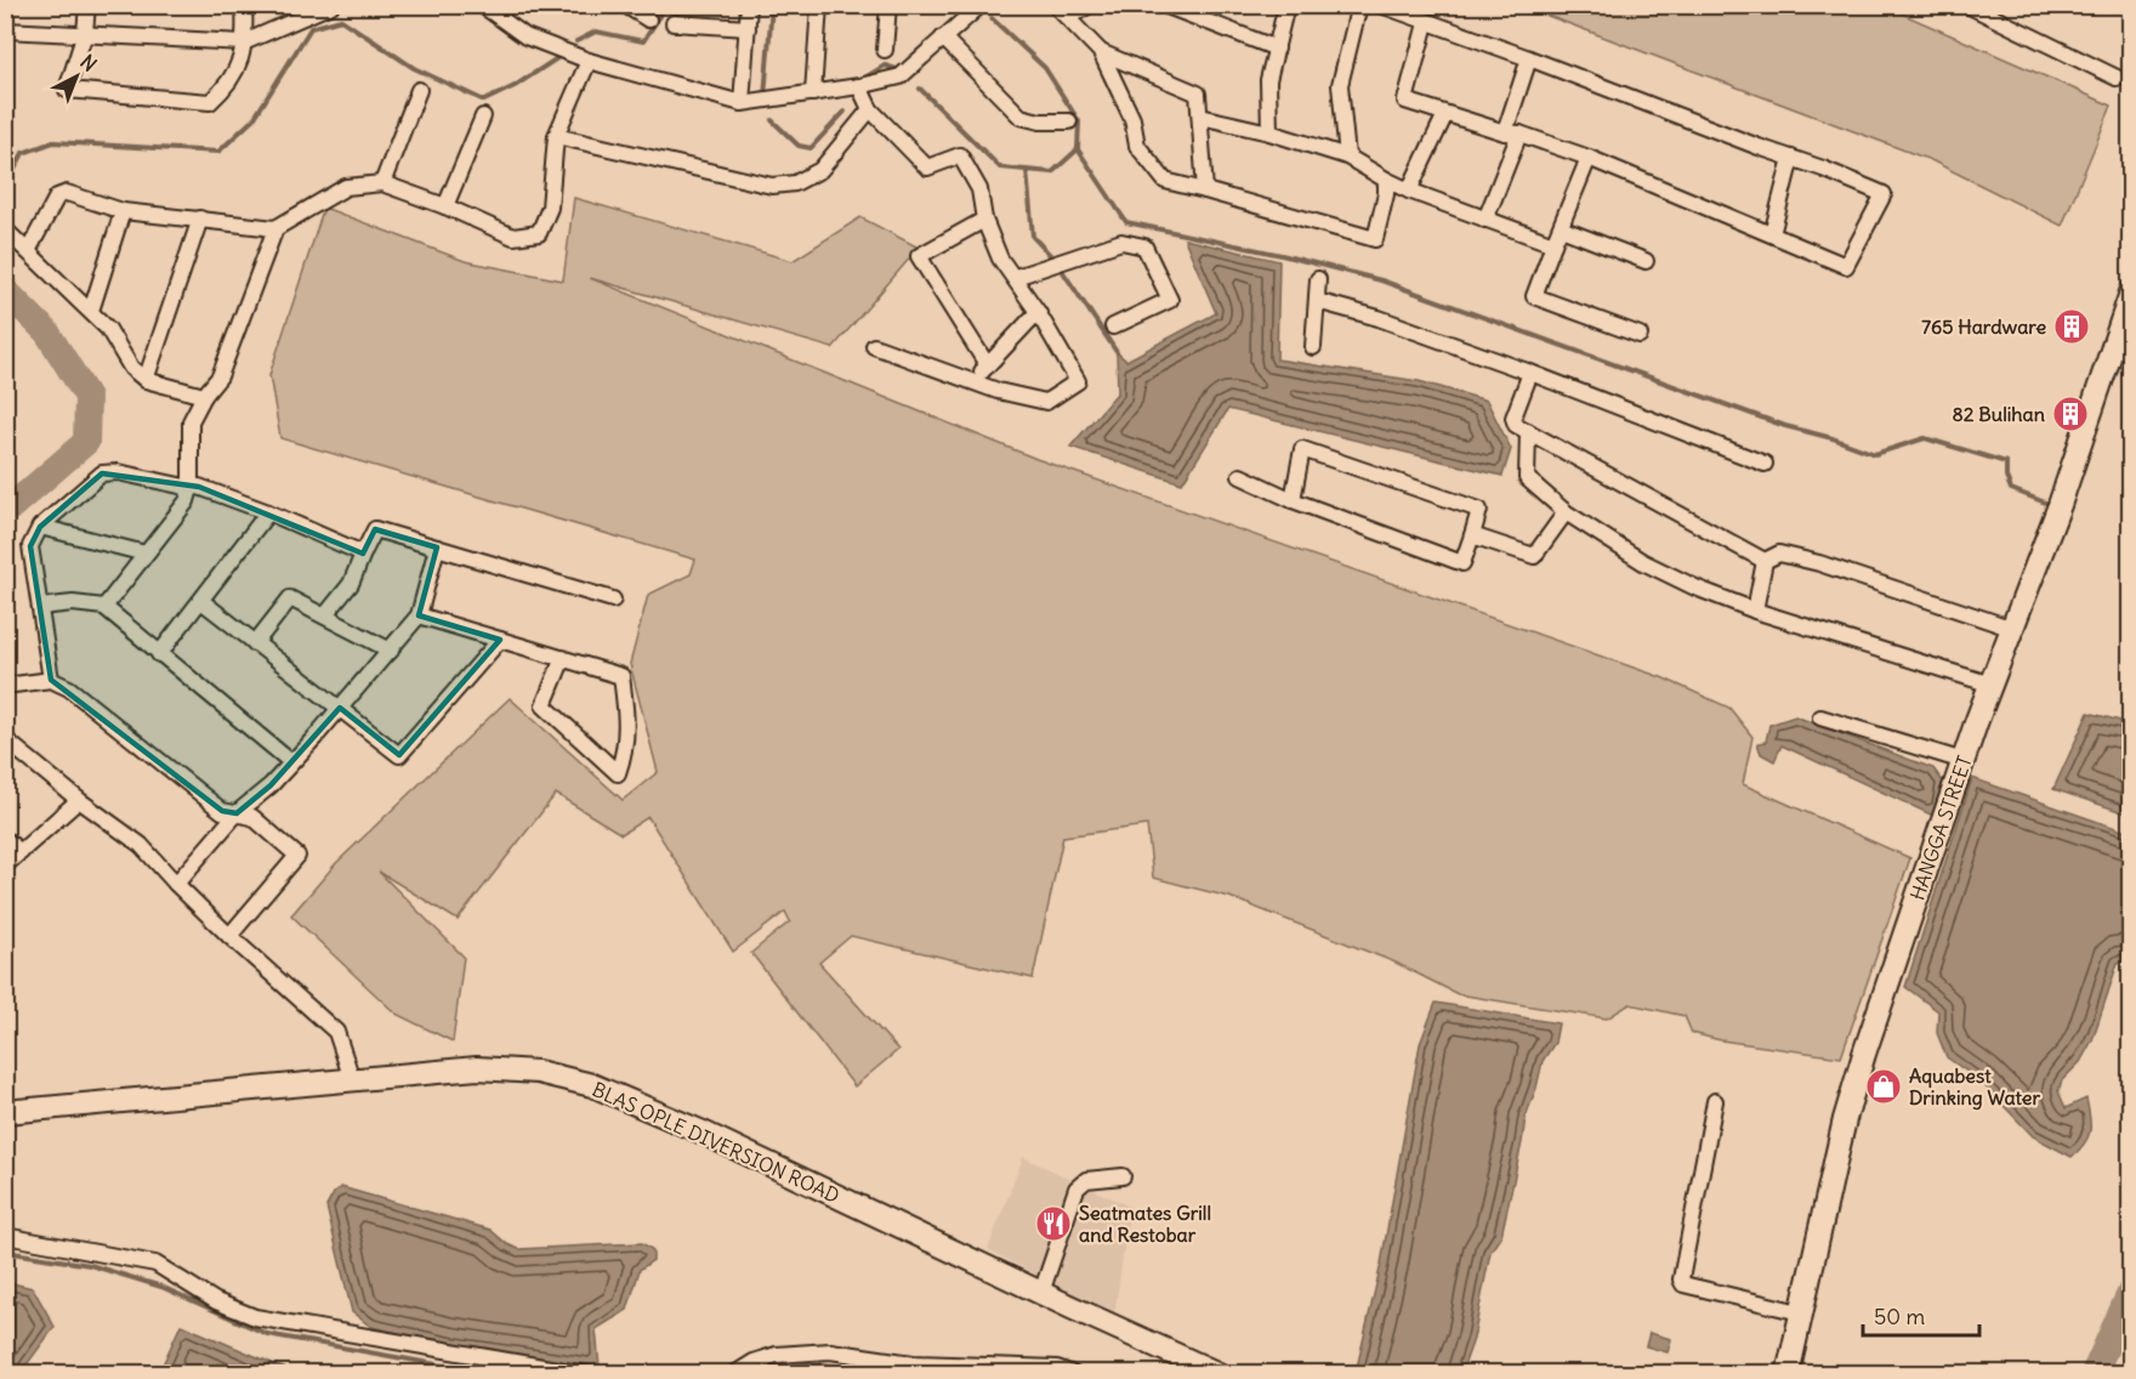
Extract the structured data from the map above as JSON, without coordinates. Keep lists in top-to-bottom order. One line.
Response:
{"streets":{"main road":["HANGGA STREET","BLAS OPLE DIVERSION ROAD"]},"places":{"building":["765 Hardware","82 Bulihan"],"shop":["Aquabest Drinking Water"],"restaurant":["Seatmates Grill and Restobar"]},"scale_bar":"50 m","north":"top right"}
